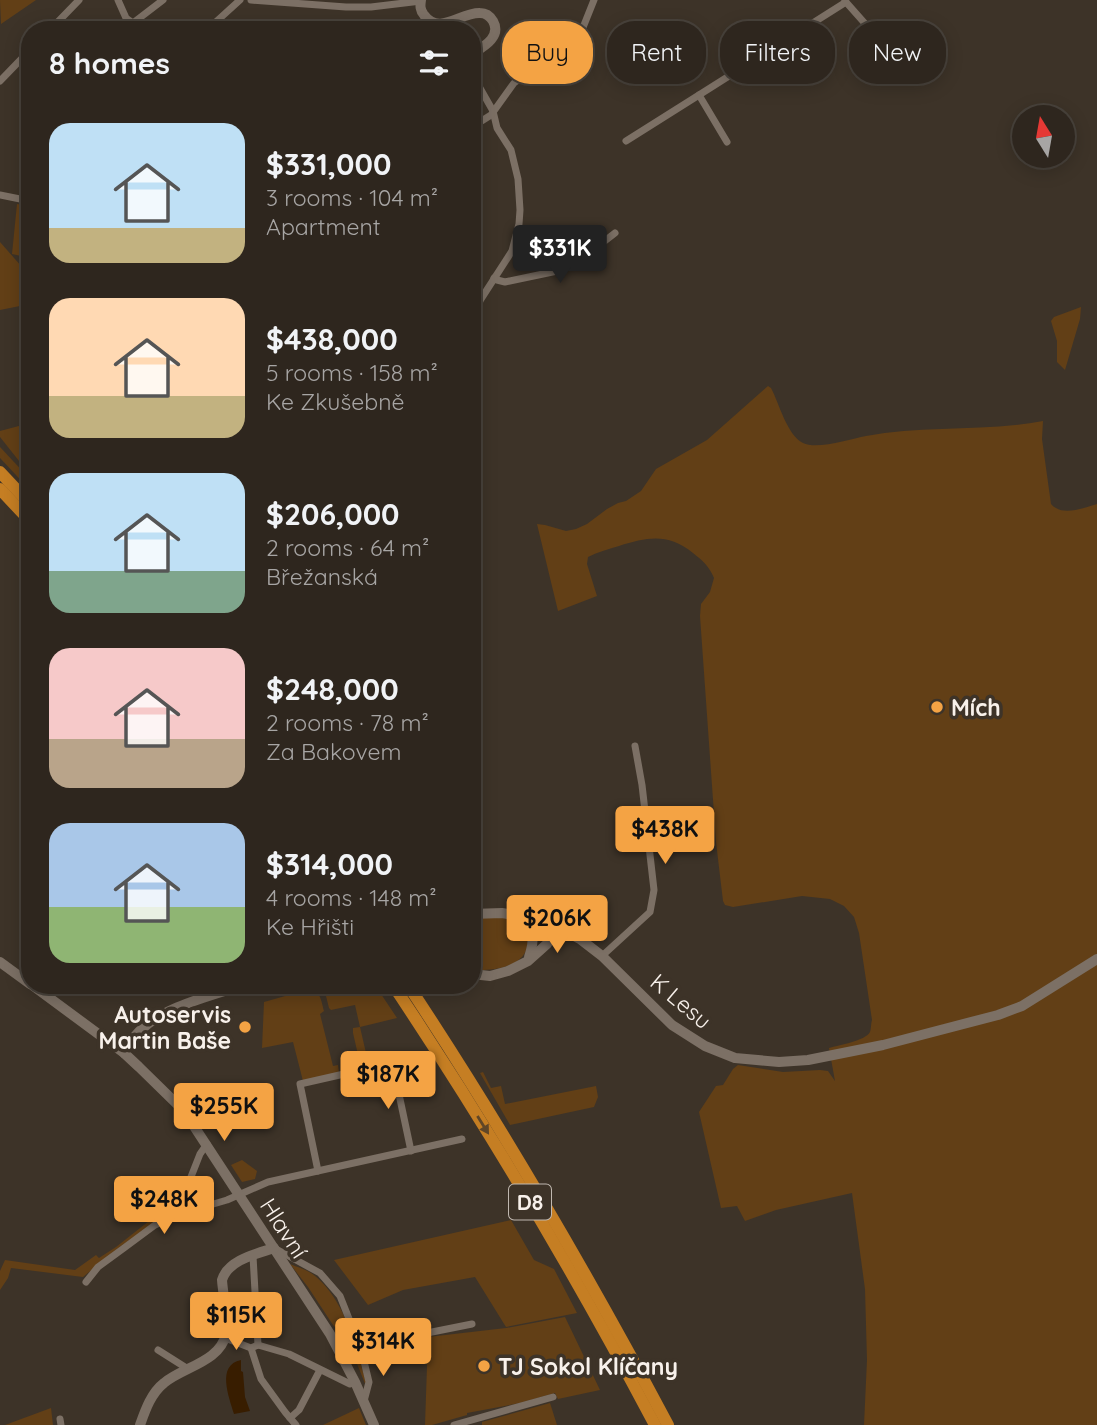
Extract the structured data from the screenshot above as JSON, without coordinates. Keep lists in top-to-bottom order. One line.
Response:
{"streets":{"highway":["D8"],"street":["K Lesu","Hlavní"]},"places":["Mích","Autoservis Martin Baše","TJ Sokol Klíčany"],"north":"top","page":{"chip":["Buy","Rent","Filters","New"],"heading":"8 homes","list":[{"name":"$331,000","note":"3 rooms · 104 m² · Apartment"},{"name":"$438,000","note":"5 rooms · 158 m² · Ke Zkušebně"},{"name":"$206,000","note":"2 rooms · 64 m² · Břežanská"},{"name":"$248,000","note":"2 rooms · 78 m² · Za Bakovem"},{"name":"$314,000","note":"4 rooms · 148 m² · Ke Hřišti"}],"price":["$331K","$438K","$206K","$187K","$255K","$248K","$115K","$314K"]}}
